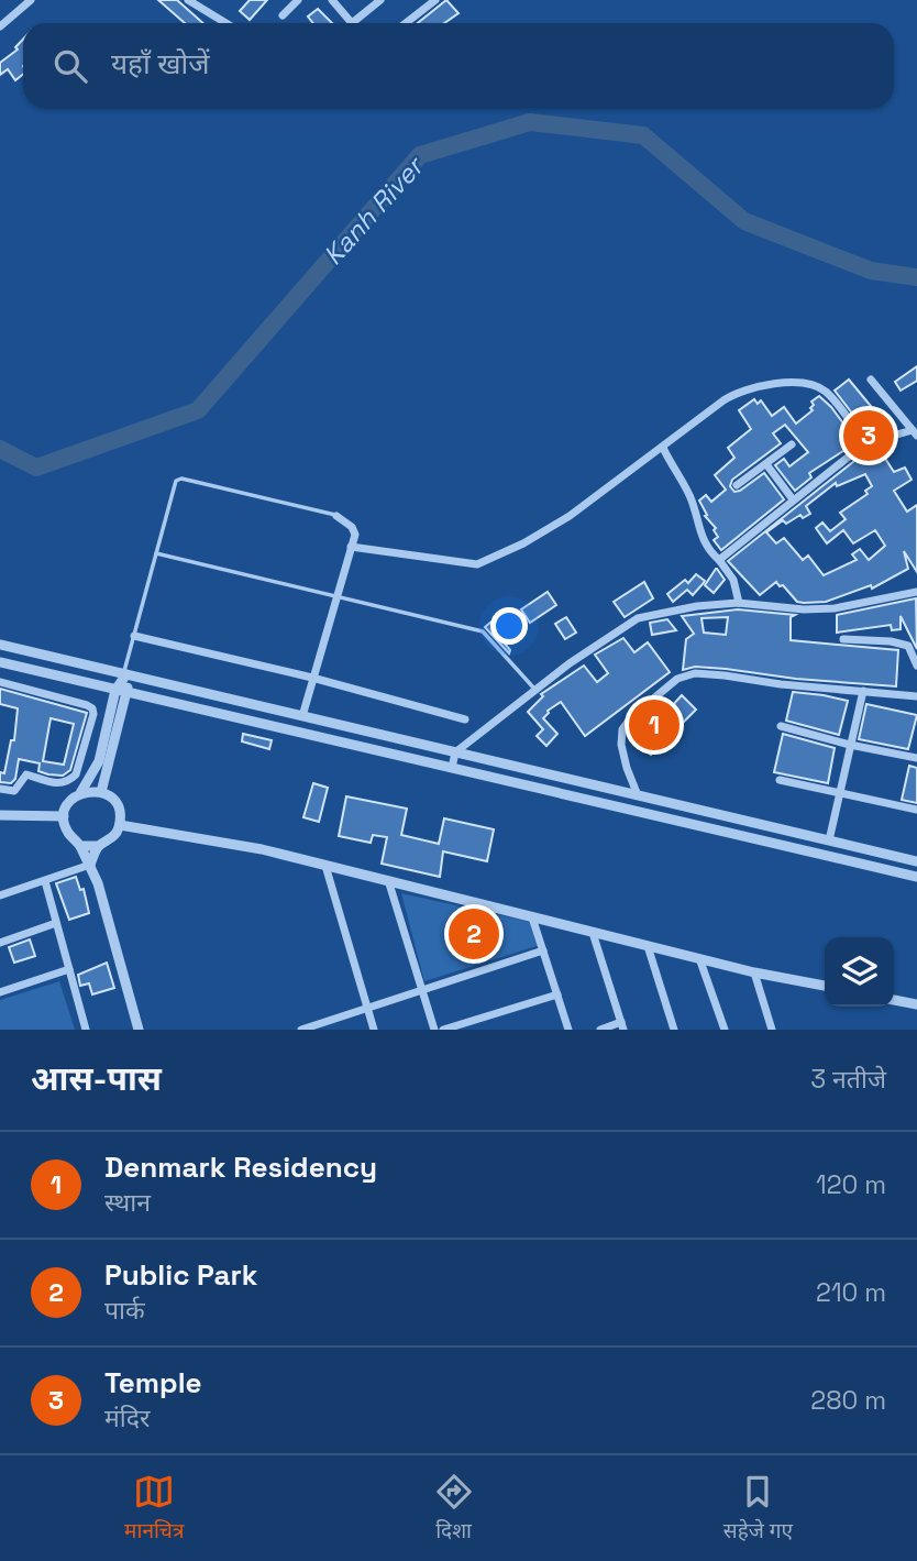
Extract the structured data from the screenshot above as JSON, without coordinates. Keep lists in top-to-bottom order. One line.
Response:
{"water":["Kanh River"],"page":{"search":"यहाँ खोजें","pins":["3","1","2"],"heading":["आस-पास","3 नतीजे"],"list":[{"mark":"1","name":"Denmark Residency","note":"स्थान","value":"120 m"},{"mark":"2","name":"Public Park","note":"पार्क","value":"210 m"},{"mark":"3","name":"Temple","note":"मंदिर","value":"280 m"}],"nav":["मानचित्र","दिशा","सहेजे गए"]}}
